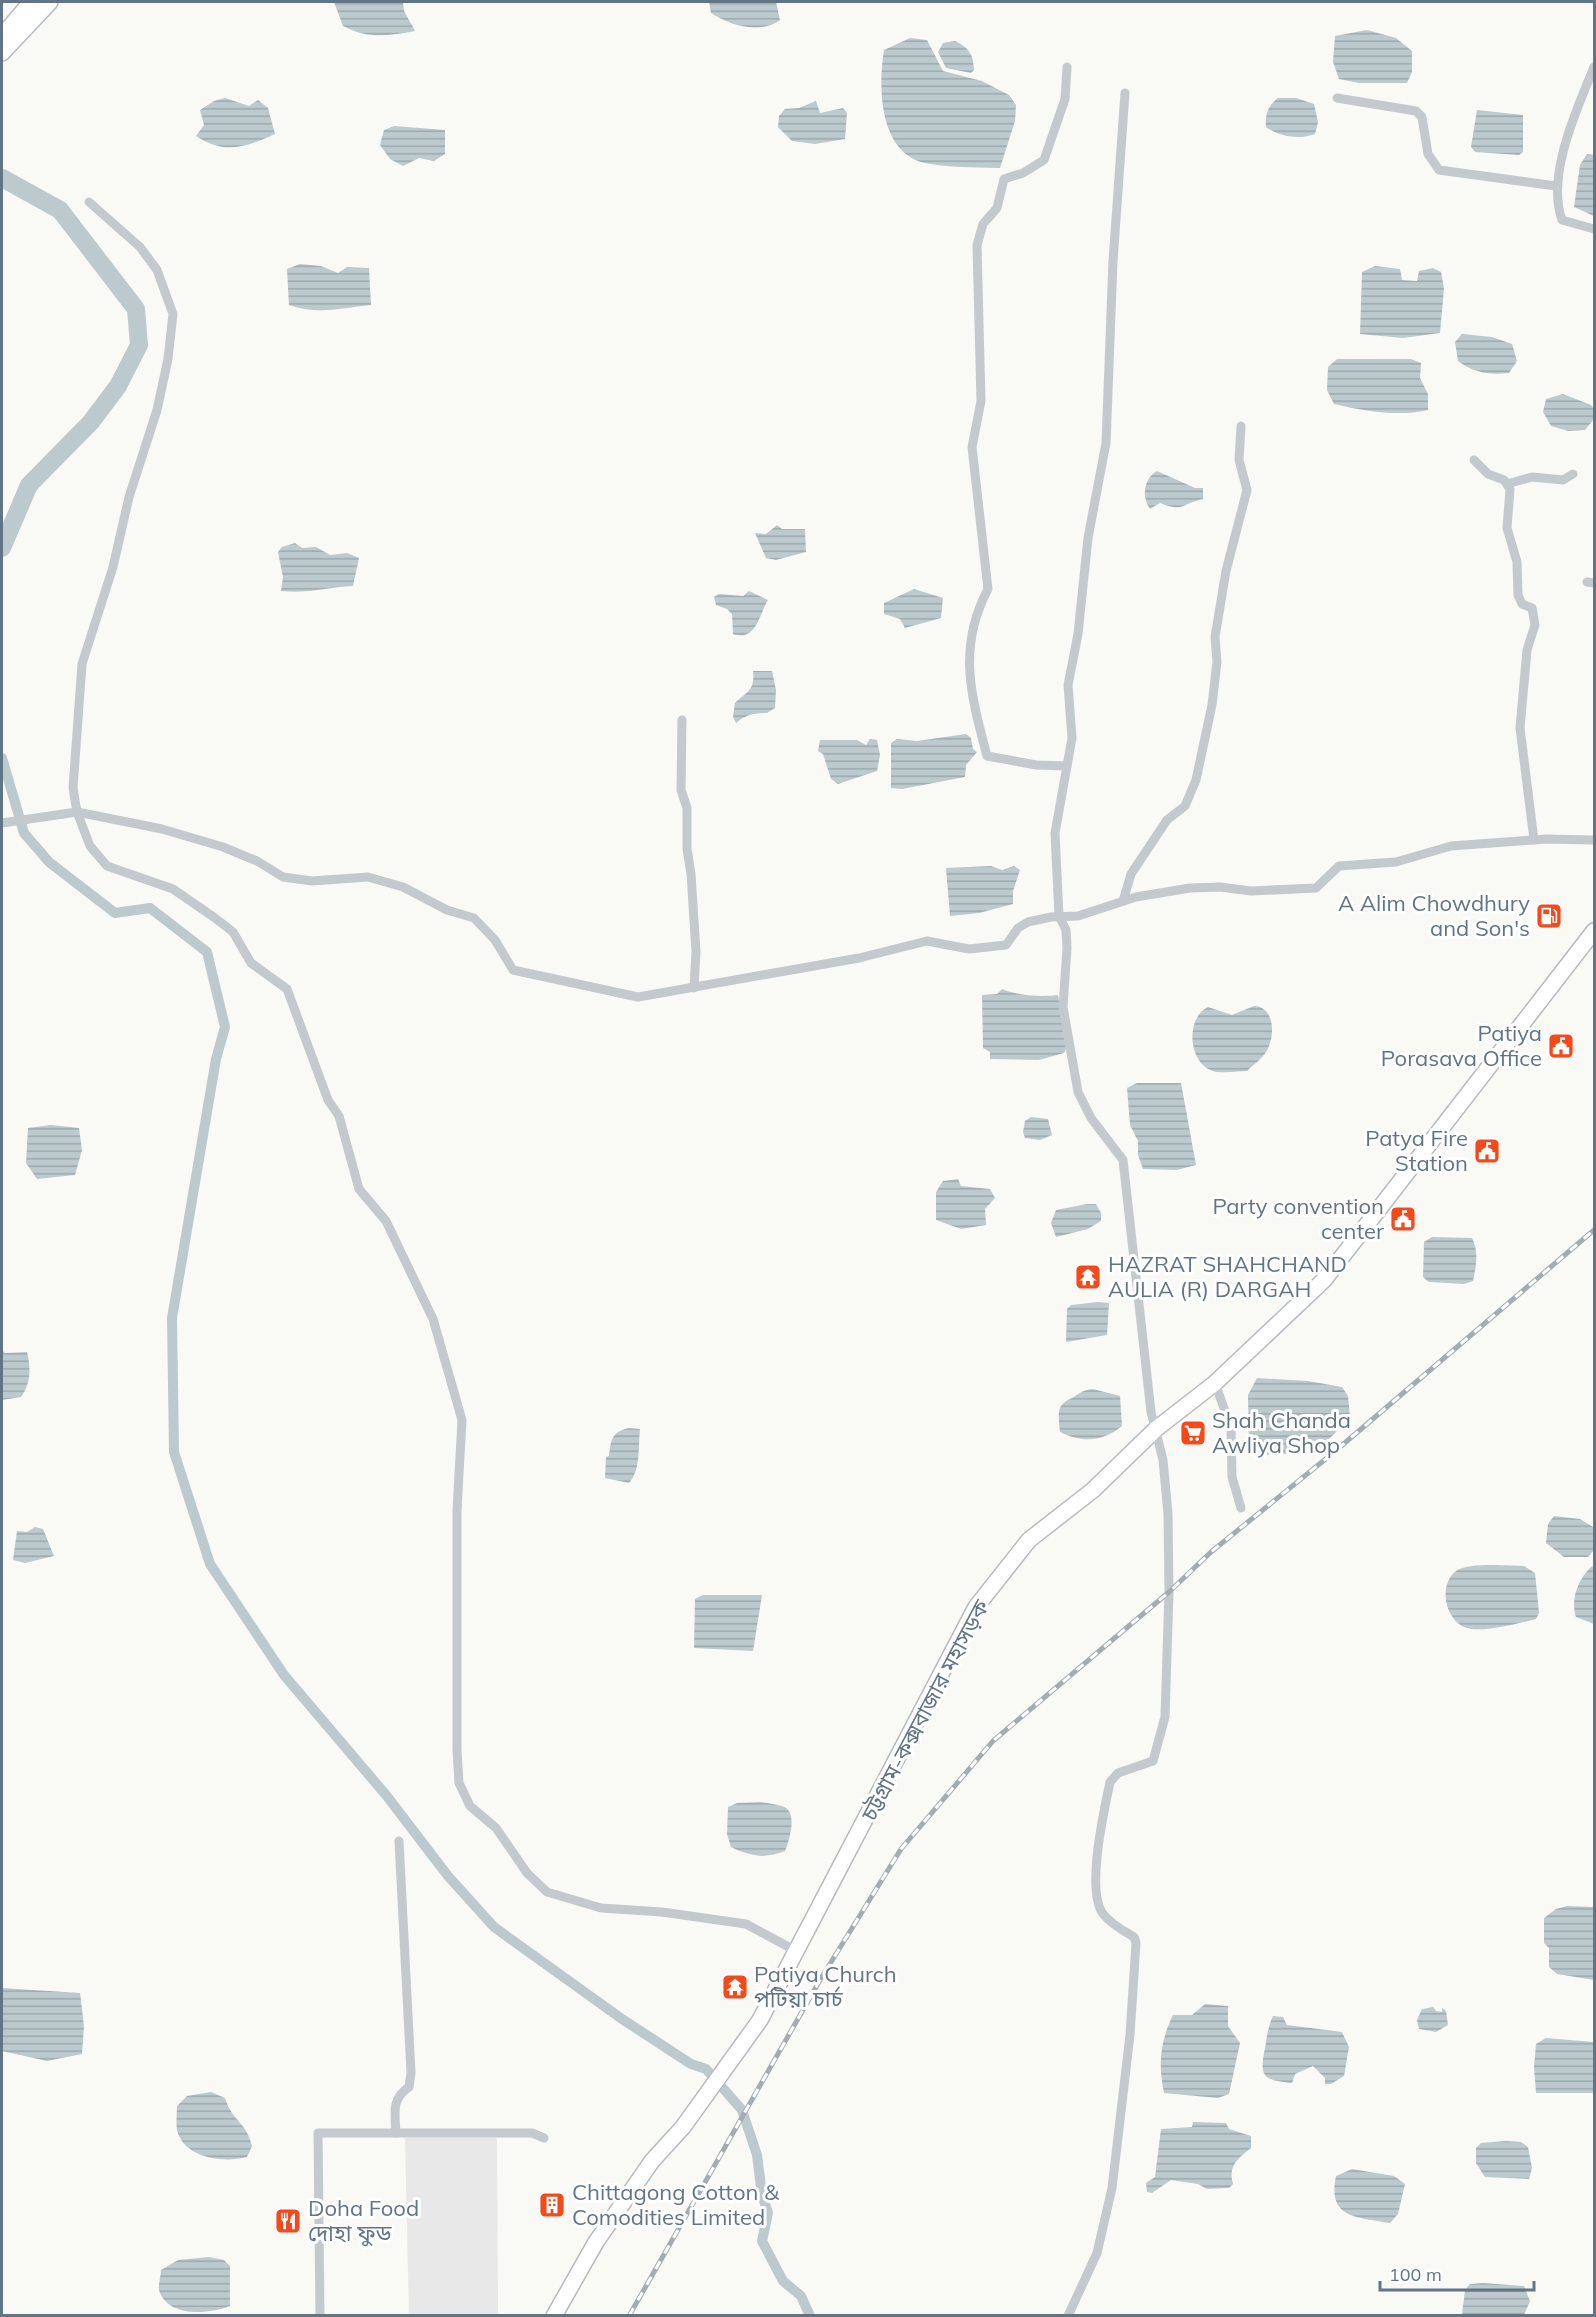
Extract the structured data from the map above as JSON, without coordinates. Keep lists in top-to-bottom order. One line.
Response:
{"streets":{"main road":["চট্টগ্রাম-কক্সবাজার মহাসড়ক"]},"places":{"fuel station":["A Alim Chowdhury and Son's"],"public building":["Patiya Porasava Office","Patya Fire Station","Party convention center"],"temple":["HAZRAT SHAHCHAND AULIA (R) DARGAH","Patiya Church পটিয়া চার্চ"],"supermarket":["Shah Chanda Awliya Shop"],"building":["Chittagong Cotton & Comodities Limited"],"restaurant":["Doha Food দোহা ফুড"]},"scale_bar":"100 m"}
